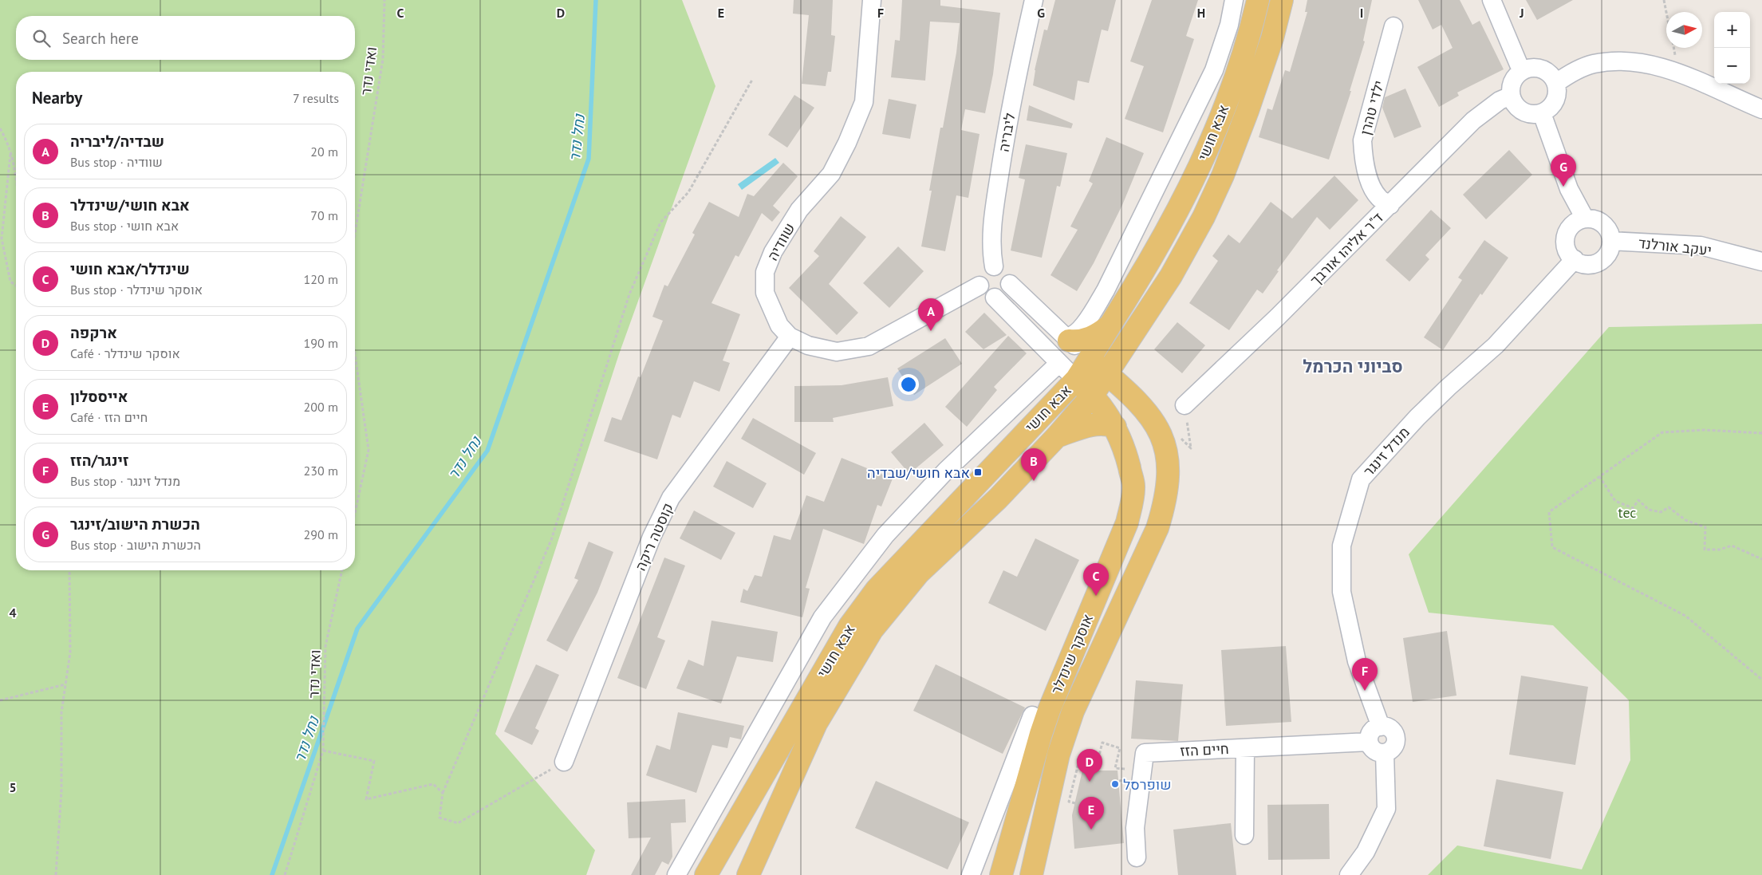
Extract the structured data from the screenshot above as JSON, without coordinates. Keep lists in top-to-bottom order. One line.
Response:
{"streets":{"main road":["אבא חושי","אוסקר שינדלר"],"street":["ילדי טהרן","ליבריה","שוודיה","יעקב אורלנד","ד\"ר אליהו אורבך","מנדל זינגר","קוסטה ריקה","חיים הזז"],"path":["ואדי נדר"]},"crossings":[["ילדי טהרן","ד\"ר אליהו אורבך"],["ליבריה","שוודיה"],["אבא חושי","אוסקר שינדלר"],["שוודיה","קוסטה ריקה"],["יעקב אורלנד","מנדל זינגר"],["מנדל זינגר","חיים הזז"]],"districts":["סביוני הכרמל"],"water":["נחל נדר"],"parks":["tec"],"places":{"transit":["אבא חושי/שבדיה"],"other":["שופרסל"]},"north":"right","page":{"map_buttons":["+","−"],"search":"Search here","heading":["Nearby","7 results"],"list":[{"mark":"A","name":"שבדיה/ליבריה","note":"Bus stop · שוודיה","value":"20 m"},{"mark":"B","name":"אבא חושי/שינדלר","note":"Bus stop · אבא חושי","value":"70 m"},{"mark":"C","name":"שינדלר/אבא חושי","note":"Bus stop · אוסקר שינדלר","value":"120 m"},{"mark":"D","name":"ארקפה","note":"Café · אוסקר שינדלר","value":"190 m"},{"mark":"E","name":"אייססלון","note":"Café · חיים הזז","value":"200 m"},{"mark":"F","name":"זינגר/הזז","note":"Bus stop · מנדל זינגר","value":"230 m"},{"mark":"G","name":"הכשרת הישוב/זינגר","note":"Bus stop · הכשרת הישוב","value":"290 m"}],"pins":["G","A","B","C","F","D","E"]},"grid":{"columns":["C","D","E","F","G","H","I","J"],"rows":["4","5"]}}
